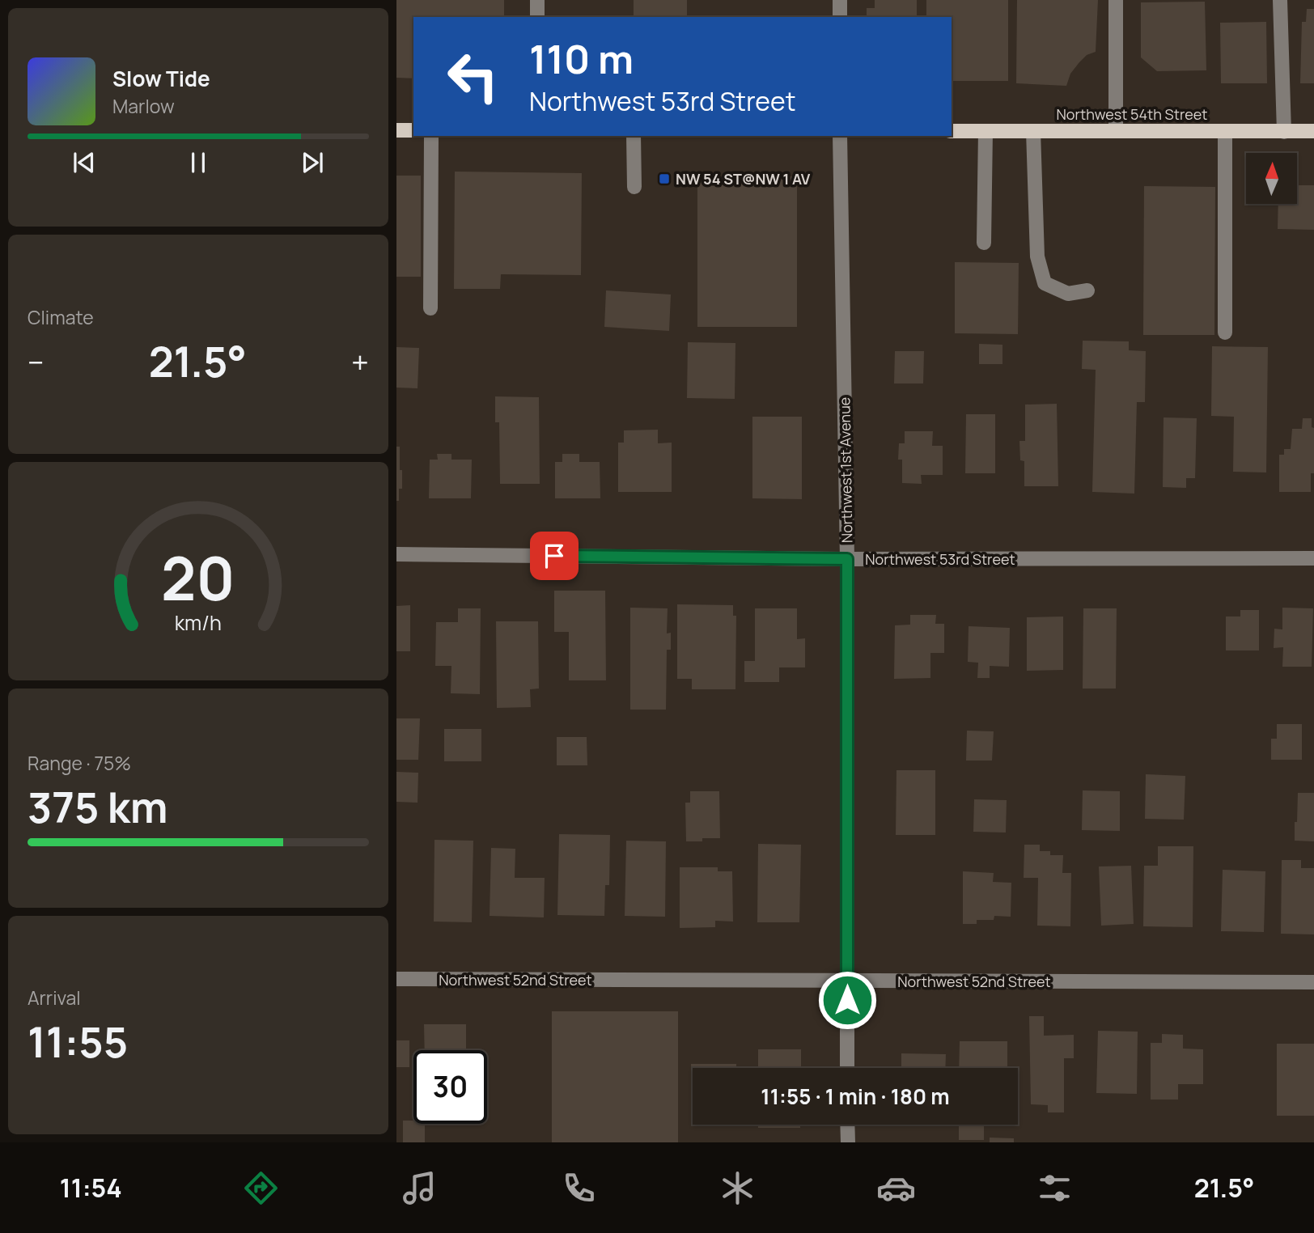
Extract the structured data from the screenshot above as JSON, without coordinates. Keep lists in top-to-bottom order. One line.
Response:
{"streets":{"main road":["Northwest 54th Street"],"street":["Northwest 1st Avenue","Northwest 53rd Street","Northwest 52nd Street"]},"crossings":[["Northwest 1st Avenue","Northwest 53rd Street"],["Northwest 1st Avenue","Northwest 52nd Street"]],"places":{"transit":["NW 54 ST@NW 1 AV"]},"north":"top","page":{"turn":["110 m","Northwest 53rd Street"],"song":["Slow Tide","Marlow"],"tile":["Climate",["Range · 75%","375 km"],["Arrival","11:55"]],"heat":["−","21.5°","+"],"limit":"30","trip":"11:55 · 1 min · 180 m","tabs":["11:54","21.5°"],"gauge":["20","km/h"]}}
